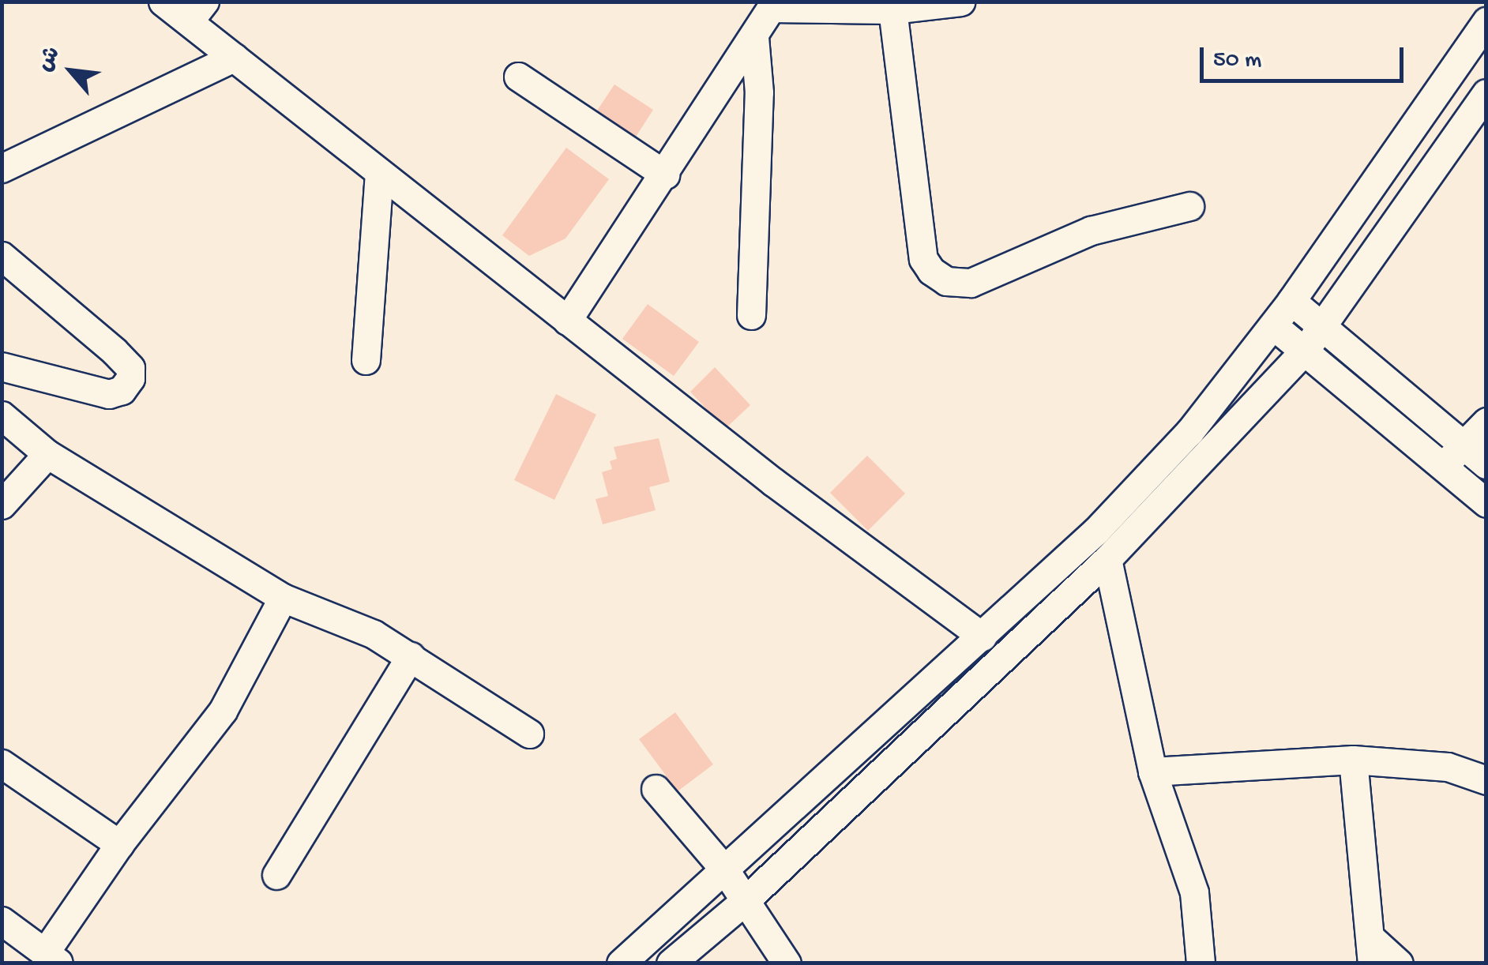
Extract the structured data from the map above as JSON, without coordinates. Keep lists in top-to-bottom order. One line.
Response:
{"scale_bar":"50 m","north":"top left"}
